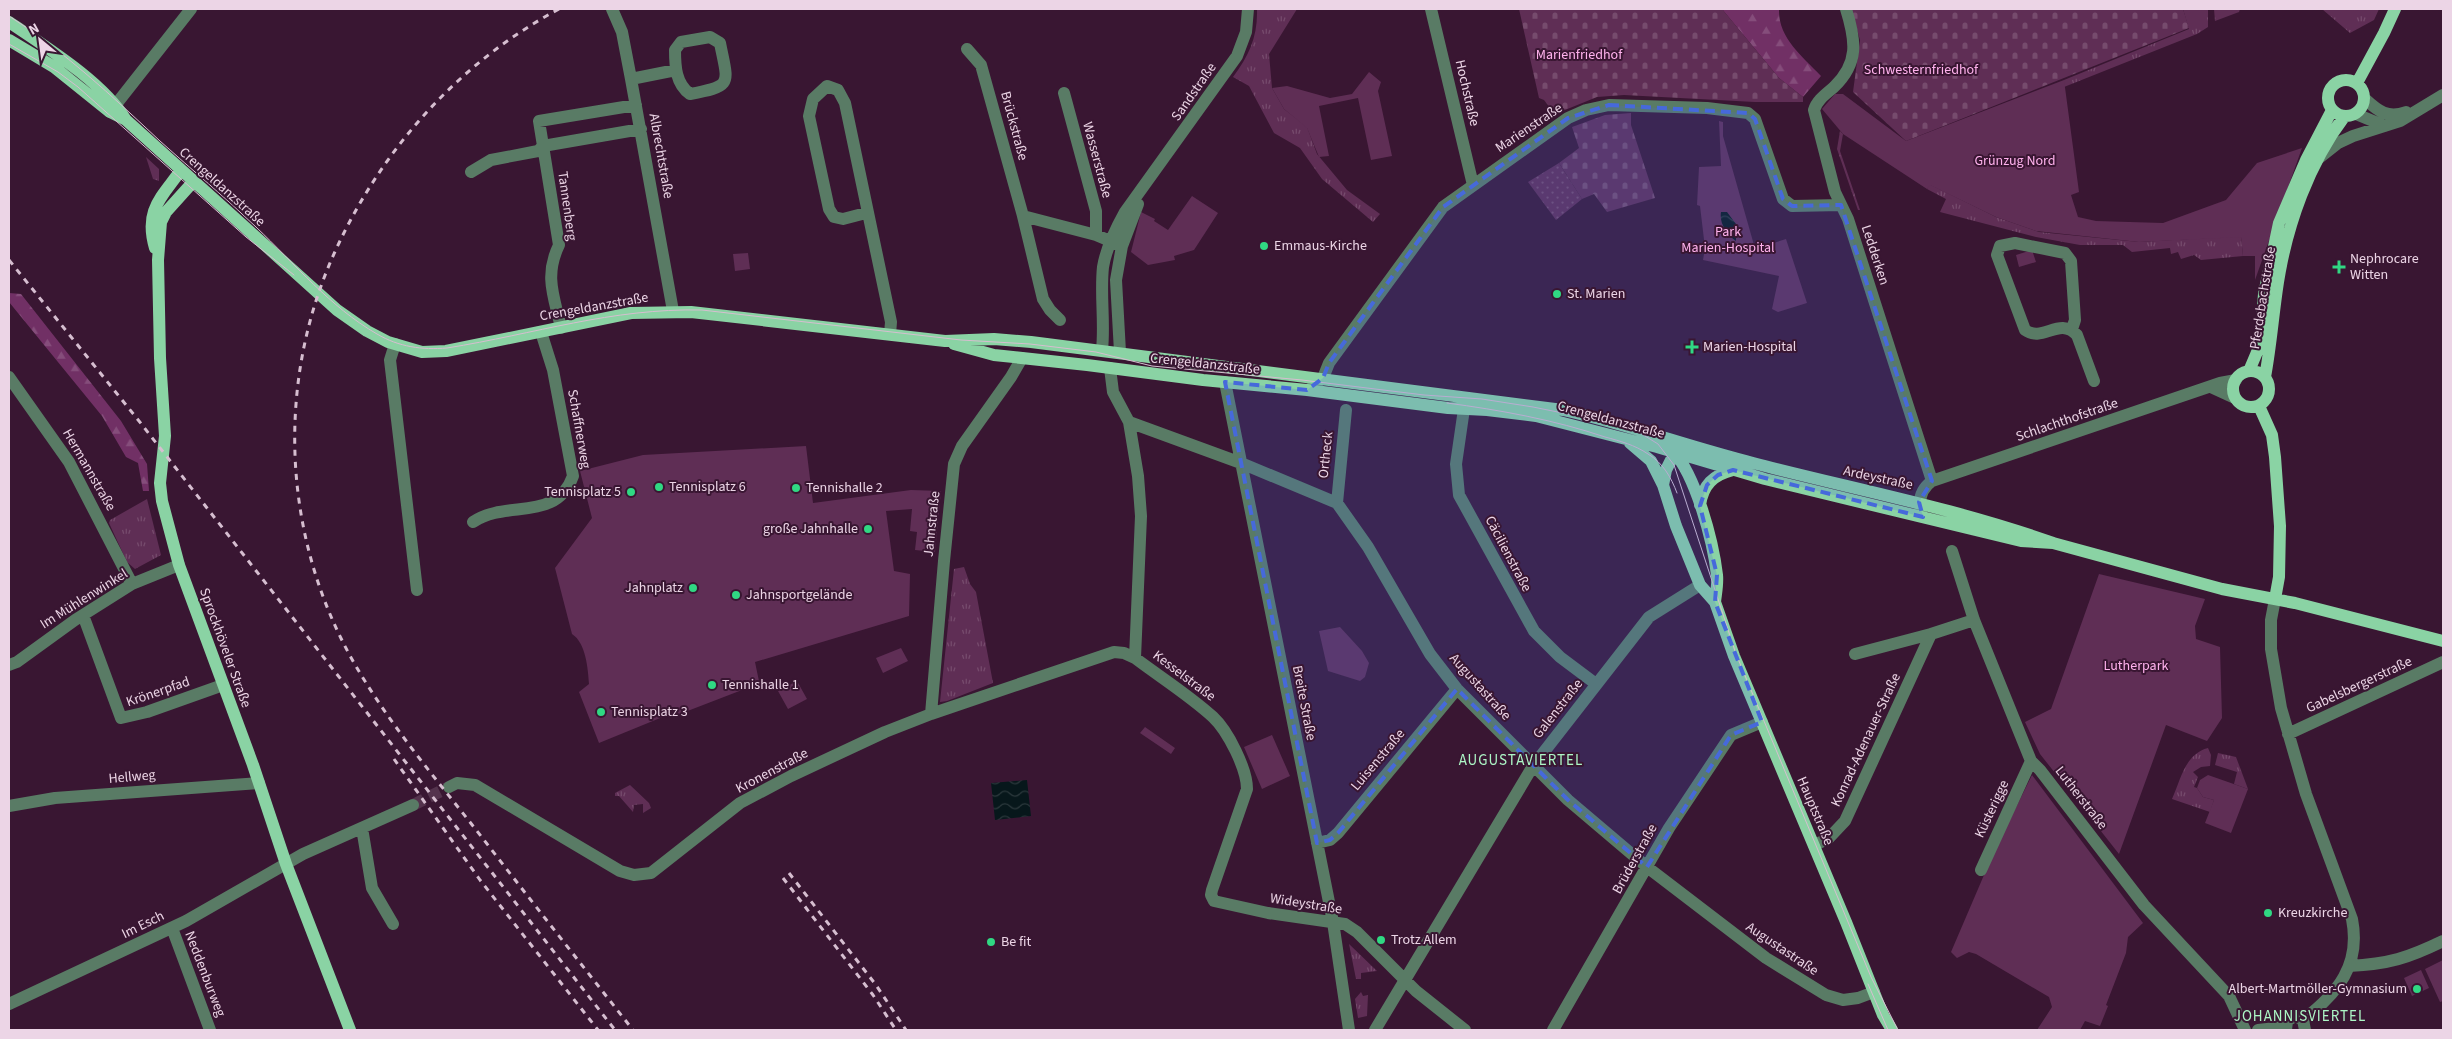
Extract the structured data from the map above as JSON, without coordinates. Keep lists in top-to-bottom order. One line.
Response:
{"streets":{"main road":["Crengeldanzstraße","Pferdebachstraße","Ardeystraße","Sprockhöveler Straße","Hauptstraße"],"street":["Sandstraße","Hochstraße","Brückstraße","Marienstraße","Albrechtstraße","Wasserstraße","Tannenberg","Ledderken","Schlachthofstraße","Schaffnerweg","Ortheck","Hermannstraße","Jahnstraße","Cäcilienstraße","Im Mühlenwinkel","Kesselstraße","Gabelsbergerstraße","Augustastraße","Krönerpfad","Breite Straße","Galenstraße","Konrad-Adenauer-Straße","Luisenstraße","Kronenstraße","Hellweg","Lutherstraße","Küsterigge","Brüderstraße","Wideystraße","Im Esch","Neddenburweg"]},"crossings":[["Sandstraße","Crengeldanzstraße"],["Hochstraße","Marienstraße"],["Marienstraße","Crengeldanzstraße"],["Marienstraße","Ledderken"],["Albrechtstraße","Crengeldanzstraße"],["Albrechtstraße","Tannenberg"],["Crengeldanzstraße","Tannenberg"],["Crengeldanzstraße","Schaffnerweg"],["Crengeldanzstraße","Ardeystraße"],["Crengeldanzstraße","Jahnstraße"],["Crengeldanzstraße","Cäcilienstraße"],["Crengeldanzstraße","Sprockhöveler Straße"],["Crengeldanzstraße","Breite Straße"],["Crengeldanzstraße","Hauptstraße"],["Ledderken","Schlachthofstraße"],["Pferdebachstraße","Schlachthofstraße"],["Ortheck","Augustastraße"],["Hermannstraße","Im Mühlenwinkel"],["Jahnstraße","Kronenstraße"],["Cäcilienstraße","Galenstraße"],["Im Mühlenwinkel","Sprockhöveler Straße"],["Im Mühlenwinkel","Krönerpfad"],["Sprockhöveler Straße","Krönerpfad"],["Sprockhöveler Straße","Hellweg"],["Sprockhöveler Straße","Im Esch"],["Kesselstraße","Kronenstraße"],["Kesselstraße","Wideystraße"],["Augustastraße","Galenstraße"],["Augustastraße","Luisenstraße"],["Augustastraße","Hauptstraße"],["Augustastraße","Brüderstraße"],["Breite Straße","Luisenstraße"],["Breite Straße","Wideystraße"],["Galenstraße","Hauptstraße"],["Galenstraße","Wideystraße"],["Konrad-Adenauer-Straße","Hauptstraße"],["Lutherstraße","Küsterigge"],["Hauptstraße","Brüderstraße"],["Im Esch","Neddenburweg"]],"districts":["AUGUSTAVIERTEL","JOHANNISVIERTEL"],"parks":["Marienfriedhof","Schwesternfriedhof","Grünzug Nord","Park Marien-Hospital","Lutherpark"],"places":{"other":["Emmaus-Kirche","St. Marien","Tennisplatz 6","Tennishalle 2","Tennisplatz 5","große Jahnhalle","Jahnplatz","Jahnsportgelände","Tennishalle 1","Tennisplatz 3","Kreuzkirche","Trotz Allem","Be fit","Albert-Martmöller-Gymnasium"],"health":["Nephrocare Witten","Marien-Hospital"]},"north":"top left"}
